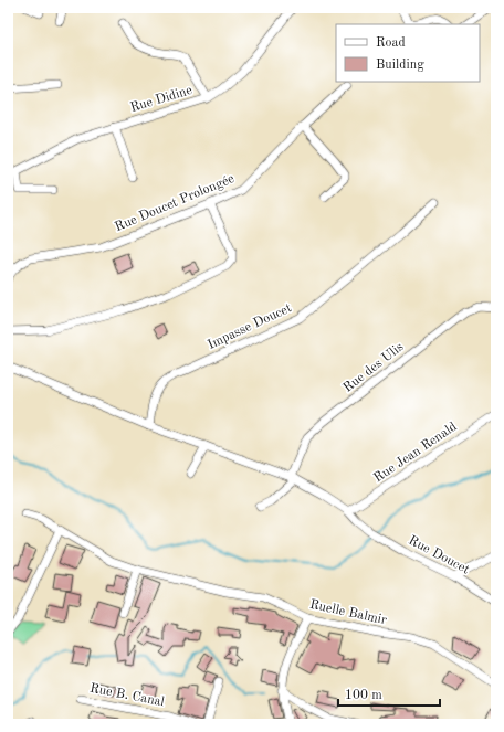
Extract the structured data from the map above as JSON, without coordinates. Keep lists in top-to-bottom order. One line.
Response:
{"streets":{"street":["Rue Didine","Rue Doucet Prolongée","Impasse Doucet","Rue des Ulis","Rue Jean Renald","Rue Doucet","Ruelle Balmir","Rue B. Canal"]},"crossings":[["Rue Jean Renald","Rue Doucet"]],"legend":["Road","Building"],"scale_bar":"100 m"}
